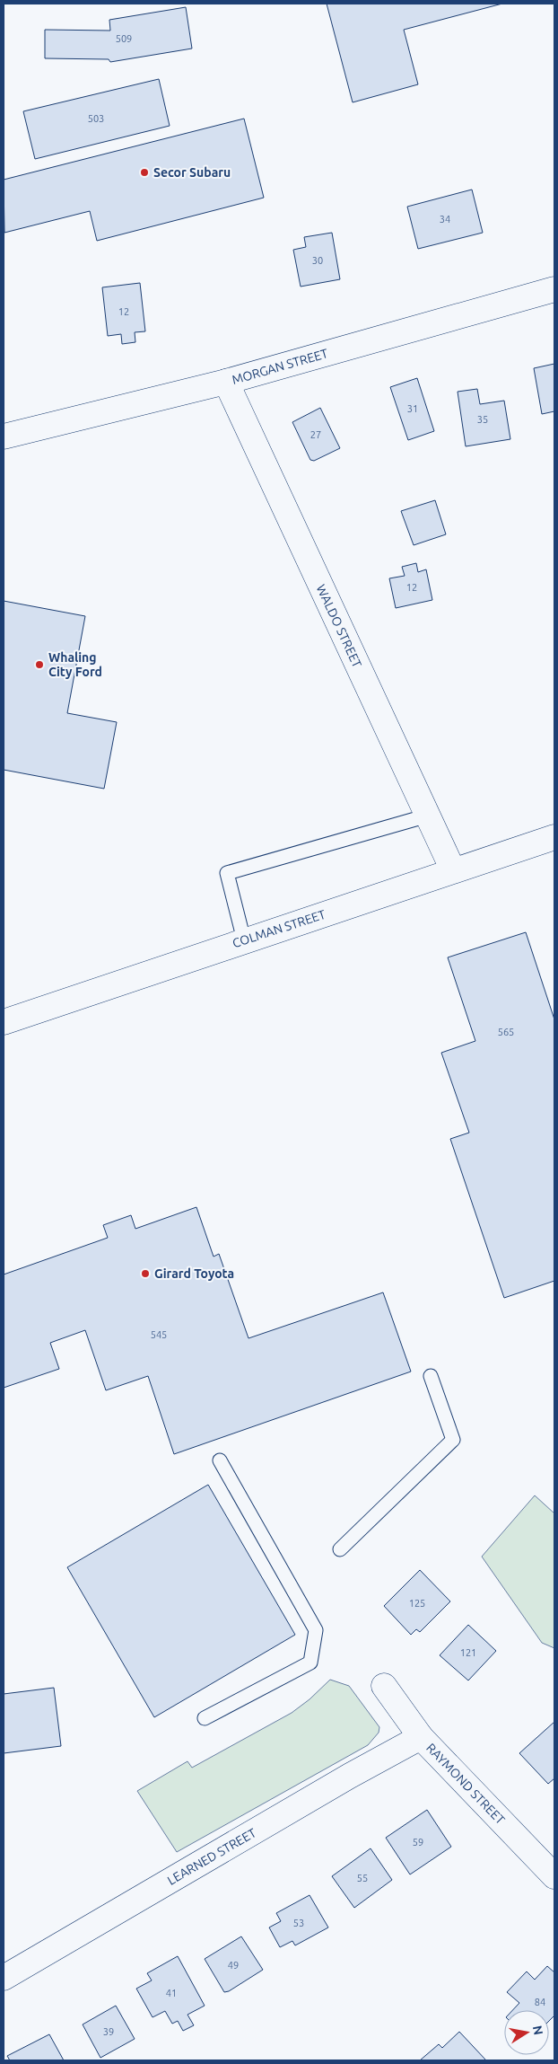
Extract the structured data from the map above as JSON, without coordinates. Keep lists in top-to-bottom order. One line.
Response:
{"streets":{"street":["MORGAN STREET","WALDO STREET","COLMAN STREET","RAYMOND STREET","LEARNED STREET"]},"crossings":[["MORGAN STREET","WALDO STREET"],["WALDO STREET","COLMAN STREET"],["RAYMOND STREET","LEARNED STREET"]],"places":["Secor Subaru","Whaling City Ford","Girard Toyota"],"house_numbers":["509","503","34","30","12","31","35","27","12","565","545","125","121","59","55","53","49","41","84","39"],"north":"right"}
